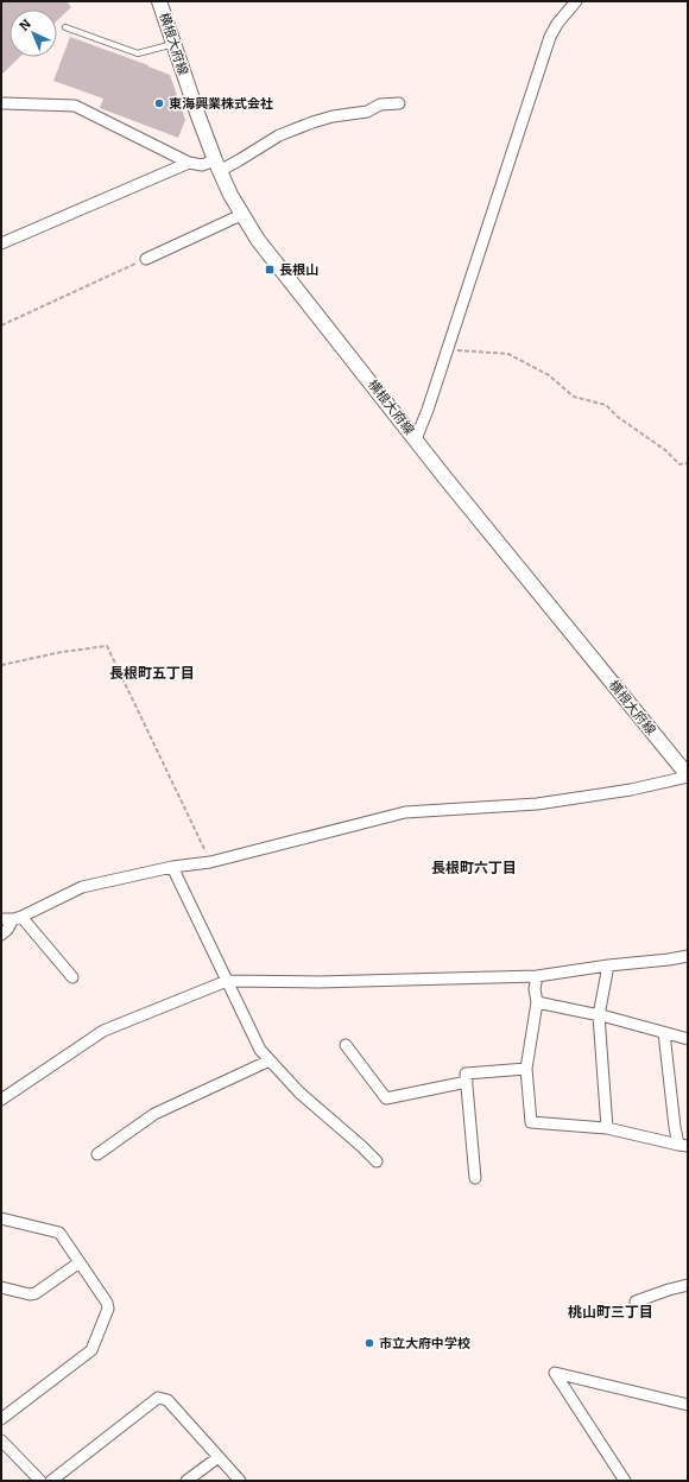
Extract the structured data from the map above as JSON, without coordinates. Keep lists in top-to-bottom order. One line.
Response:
{"streets":{"main road":["横根大府線"]},"districts":["長根町五丁目","長根町六丁目","桃山町三丁目"],"places":{"other":["東海興業株式会社","市立大府中学校"],"transit":["長根山"]},"north":"top left"}
